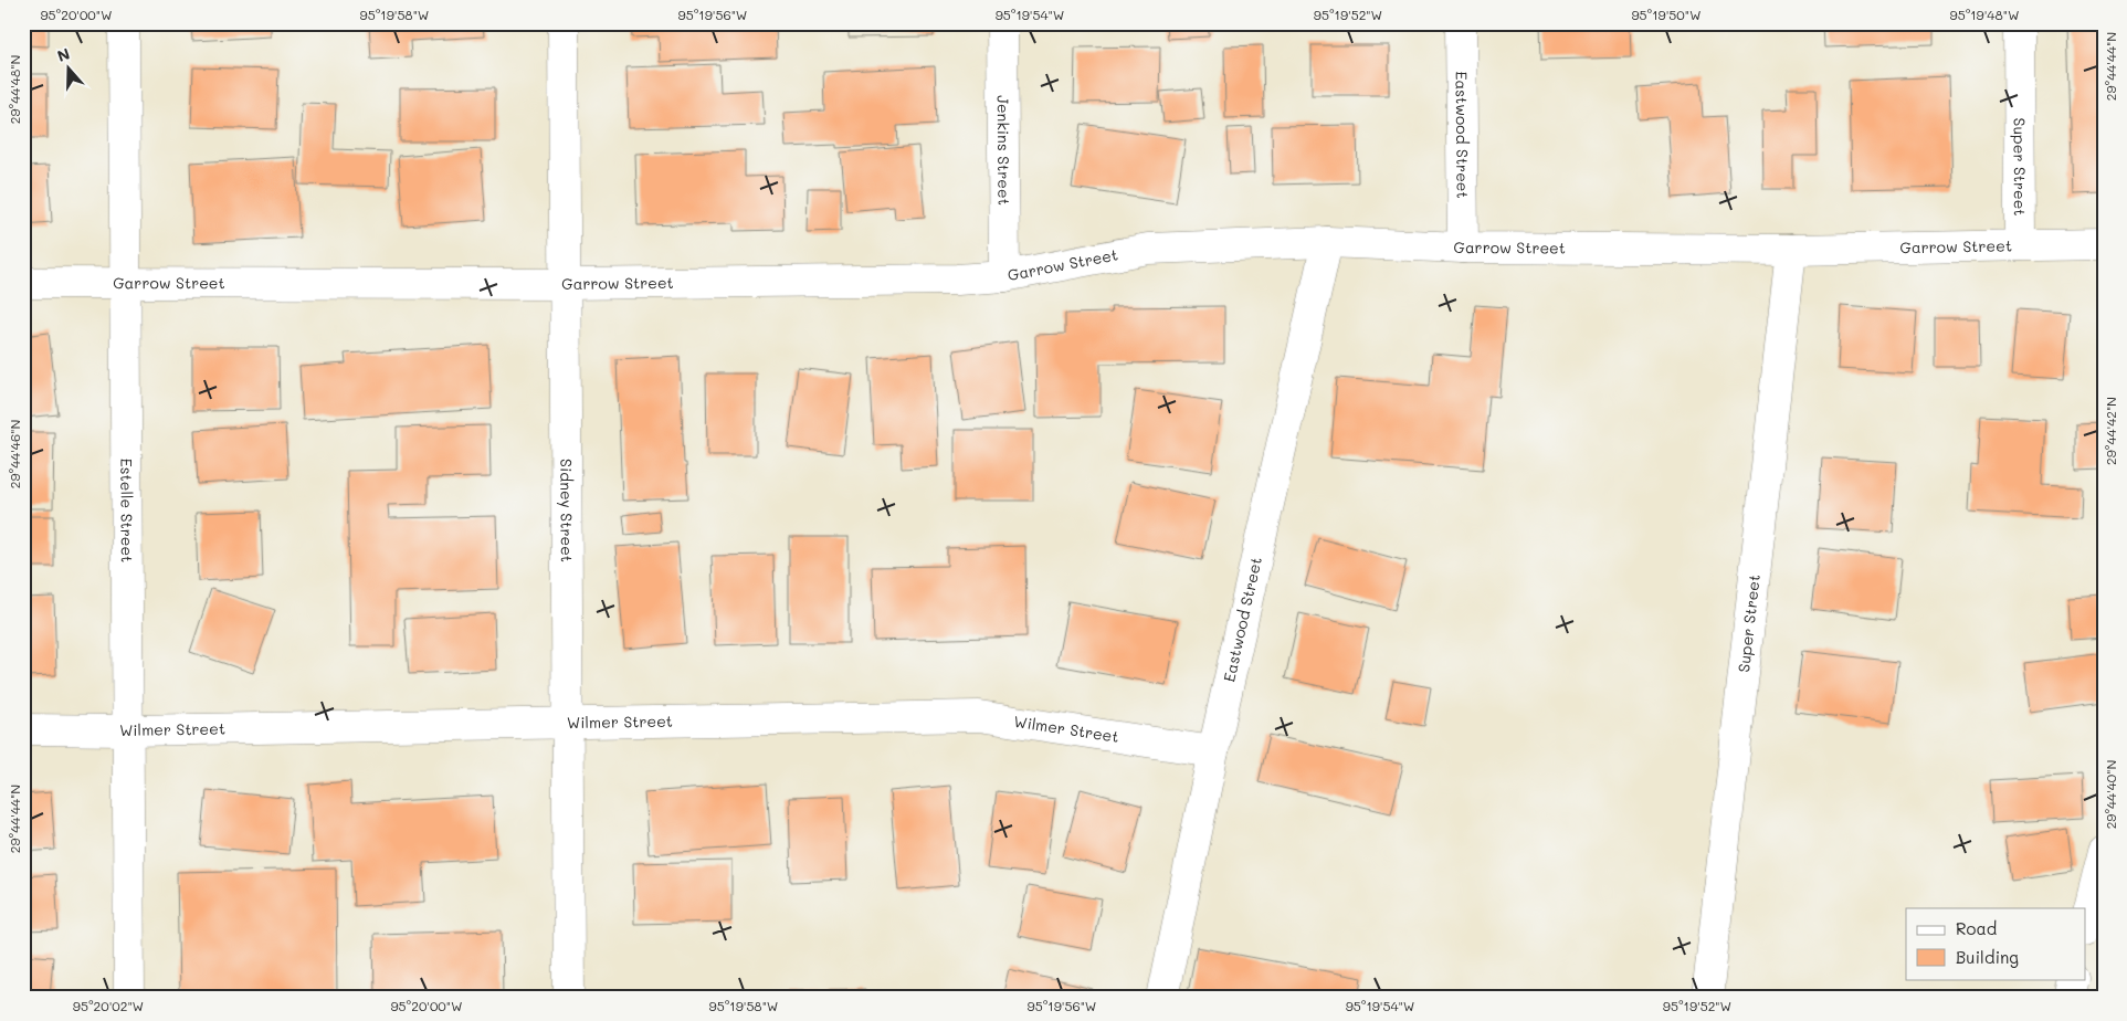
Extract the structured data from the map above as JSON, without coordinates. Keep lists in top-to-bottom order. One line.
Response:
{"streets":{"street":["Eastwood Street","Jenkins Street","Super Street","Garrow Street","Estelle Street","Sidney Street","Wilmer Street"]},"crossings":[["Eastwood Street","Garrow Street"],["Eastwood Street","Wilmer Street"],["Jenkins Street","Garrow Street"],["Super Street","Garrow Street"],["Garrow Street","Estelle Street"],["Garrow Street","Sidney Street"],["Estelle Street","Wilmer Street"],["Sidney Street","Wilmer Street"]],"legend":["Road","Building"],"north":"top","coordinates":["95°20'00\"W","95°19'58\"W","95°19'56\"W","95°19'54\"W","95°19'52\"W","95°19'50\"W","95°19'48\"W","29°44'44\"N","29°44'48\"N","29°44'42\"N","29°44'46\"N","29°44'40\"N","95°20'02\"W"]}
